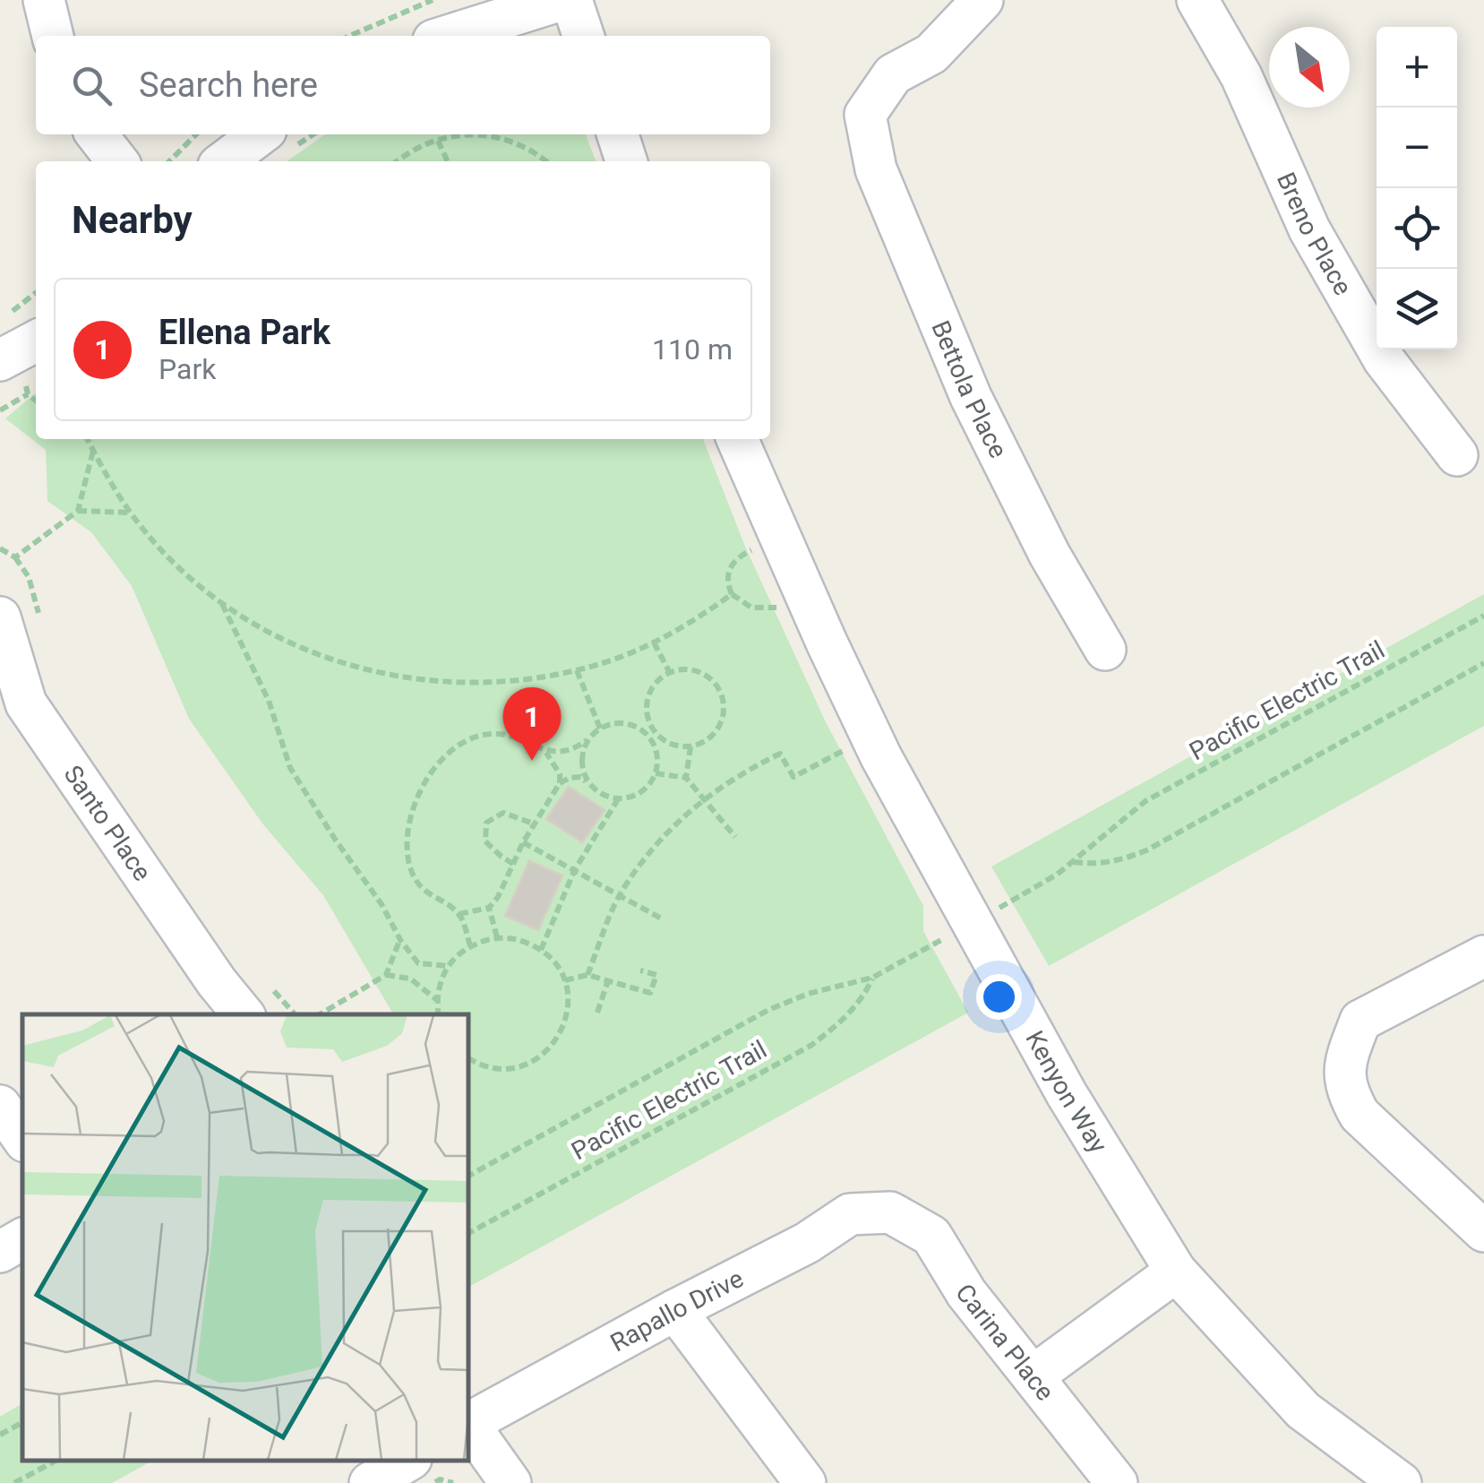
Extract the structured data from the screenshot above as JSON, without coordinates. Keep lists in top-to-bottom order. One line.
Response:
{"streets":{"street":["Breno Place","Bettola Place","Santo Place","Kenyon Way","Rapallo Drive","Carina Place"],"path":["Pacific Electric Trail"]},"crossings":[["Rapallo Drive","Carina Place"]],"north":"bottom right","page":{"map_buttons":["+","−"],"search":"Search here","heading":"Nearby","list":[{"mark":"1","name":"Ellena Park","note":"Park","value":"110 m"}],"pins":"1"}}
